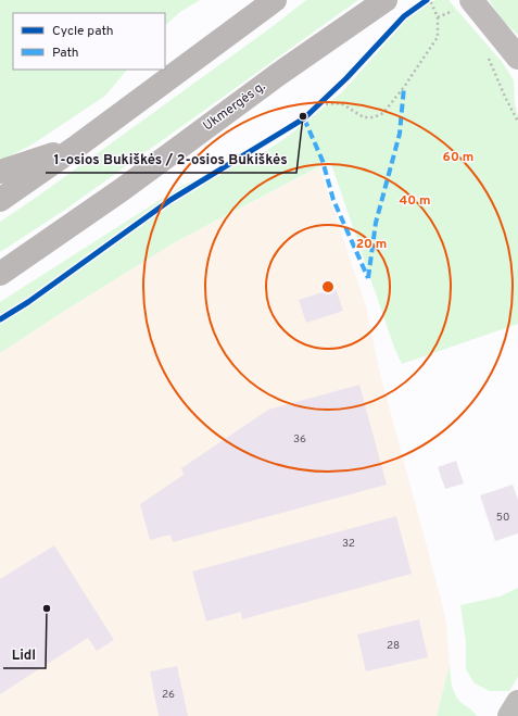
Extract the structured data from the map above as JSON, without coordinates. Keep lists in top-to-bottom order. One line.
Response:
{"streets":{"highway":["Ukmergės g."]},"places":["1-osios Bukiškės / 2-osios Bukiškės","Lidl"],"house_numbers":["36","50","32","28","26"],"legend":["Cycle path","Path"],"rings":["60 m","40 m","20 m"]}
